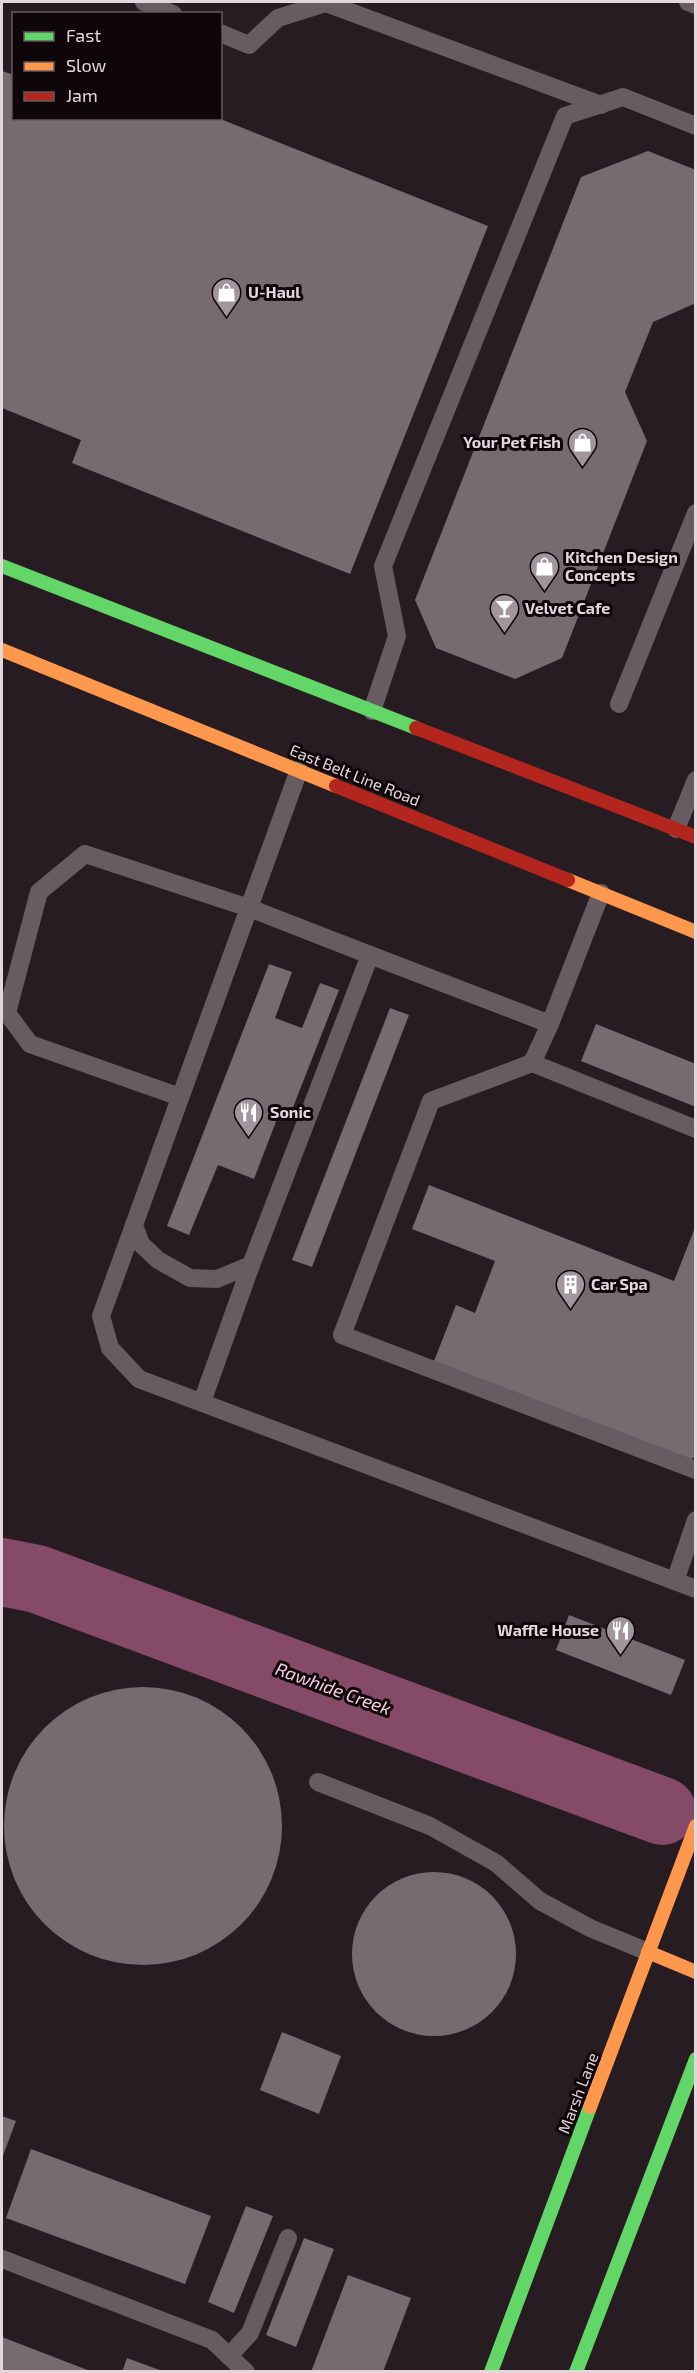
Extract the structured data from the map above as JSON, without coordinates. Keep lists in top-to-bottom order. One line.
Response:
{"streets":{"main road":["East Belt Line Road","Marsh Lane"]},"water":["Rawhide Creek"],"places":{"shop":["U-Haul","Your Pet Fish","Kitchen Design Concepts"],"bar":["Velvet Cafe"],"restaurant":["Sonic","Waffle House"],"building":["Car Spa"]},"legend":["Fast","Slow","Jam"]}
